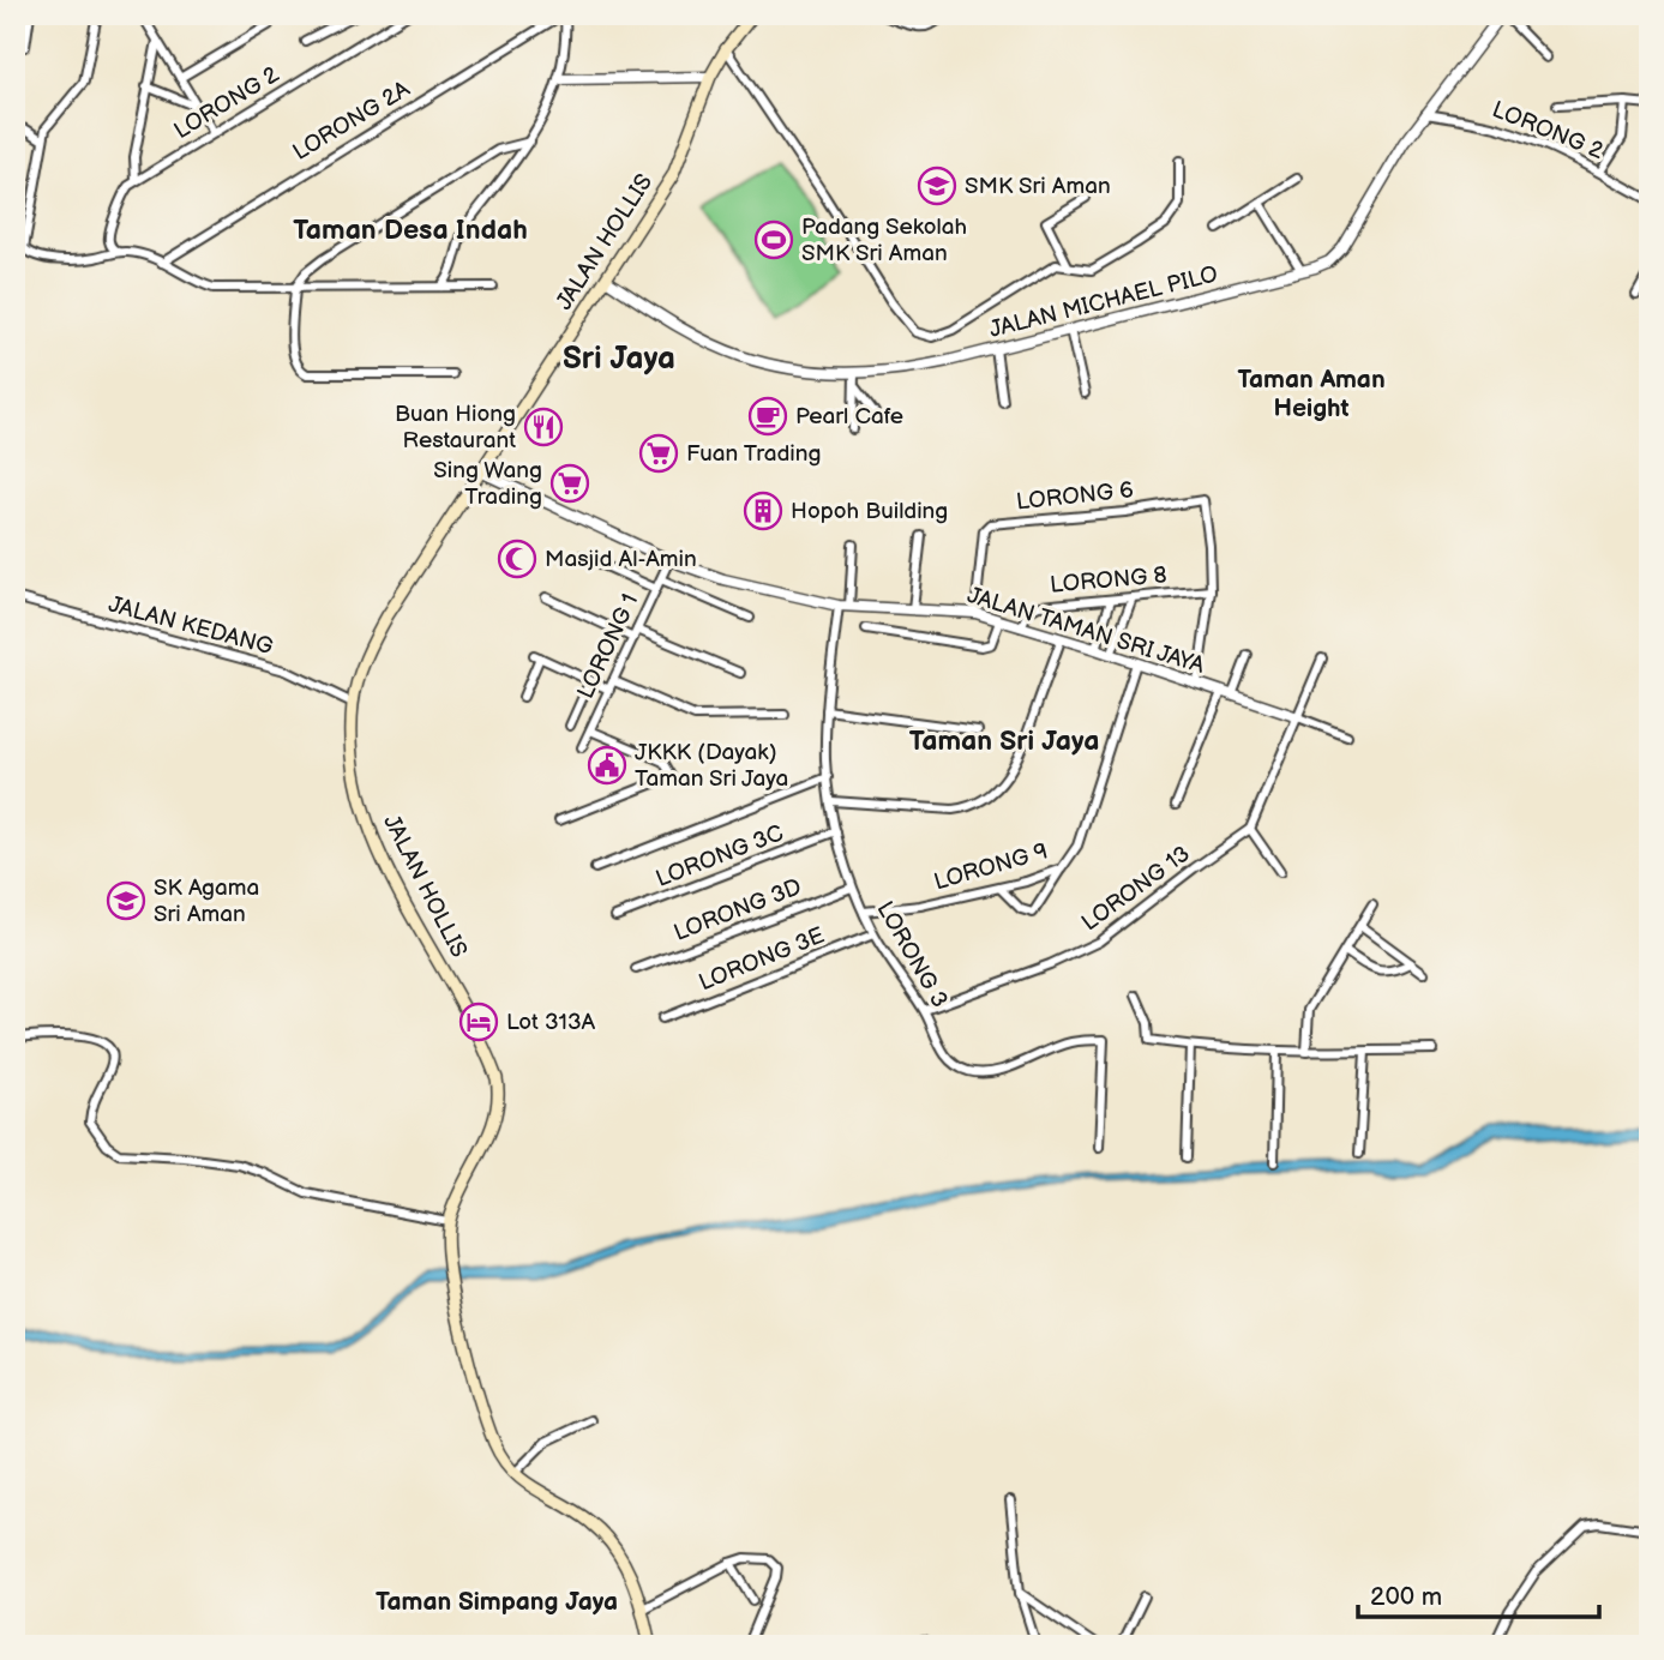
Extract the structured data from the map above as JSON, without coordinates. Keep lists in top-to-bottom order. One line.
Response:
{"streets":{"main road":["JALAN HOLLIS"],"street":["LORONG 2","LORONG 2A","JALAN MICHAEL PILO","LORONG 6","LORONG 8","JALAN KEDANG","JALAN TAMAN SRI JAYA","LORONG 1","LORONG 3C","LORONG 9","LORONG 13","LORONG 3D","LORONG 3","LORONG 3E"]},"crossings":[["LORONG 2","JALAN MICHAEL PILO"],["JALAN HOLLIS","JALAN MICHAEL PILO"],["JALAN HOLLIS","JALAN KEDANG"],["JALAN HOLLIS","JALAN TAMAN SRI JAYA"],["LORONG 6","LORONG 8"],["LORONG 6","JALAN TAMAN SRI JAYA"],["LORONG 8","JALAN TAMAN SRI JAYA"],["JALAN TAMAN SRI JAYA","LORONG 1"],["JALAN TAMAN SRI JAYA","LORONG 9"],["JALAN TAMAN SRI JAYA","LORONG 3"],["LORONG 3C","LORONG 3"],["LORONG 9","LORONG 3"],["LORONG 13","LORONG 3"],["LORONG 3D","LORONG 3"],["LORONG 3","LORONG 3E"]],"districts":["Taman Desa Indah","Sri Jaya","Taman Aman Height","Taman Sri Jaya","Taman Simpang Jaya"],"places":{"school or university":["SMK Sri Aman","SK Agama Sri Aman"],"sports":["Padang Sekolah SMK Sri Aman"],"cafe":["Pearl Cafe"],"restaurant":["Buan Hiong Restaurant"],"supermarket":["Fuan Trading","Sing Wang Trading"],"building":["Hopoh Building"],"mosque":["Masjid Al-Amin"],"public building":["JKKK (Dayak) Taman Sri Jaya"],"hotel":["Lot 313A"]},"scale_bar":"200 m"}
